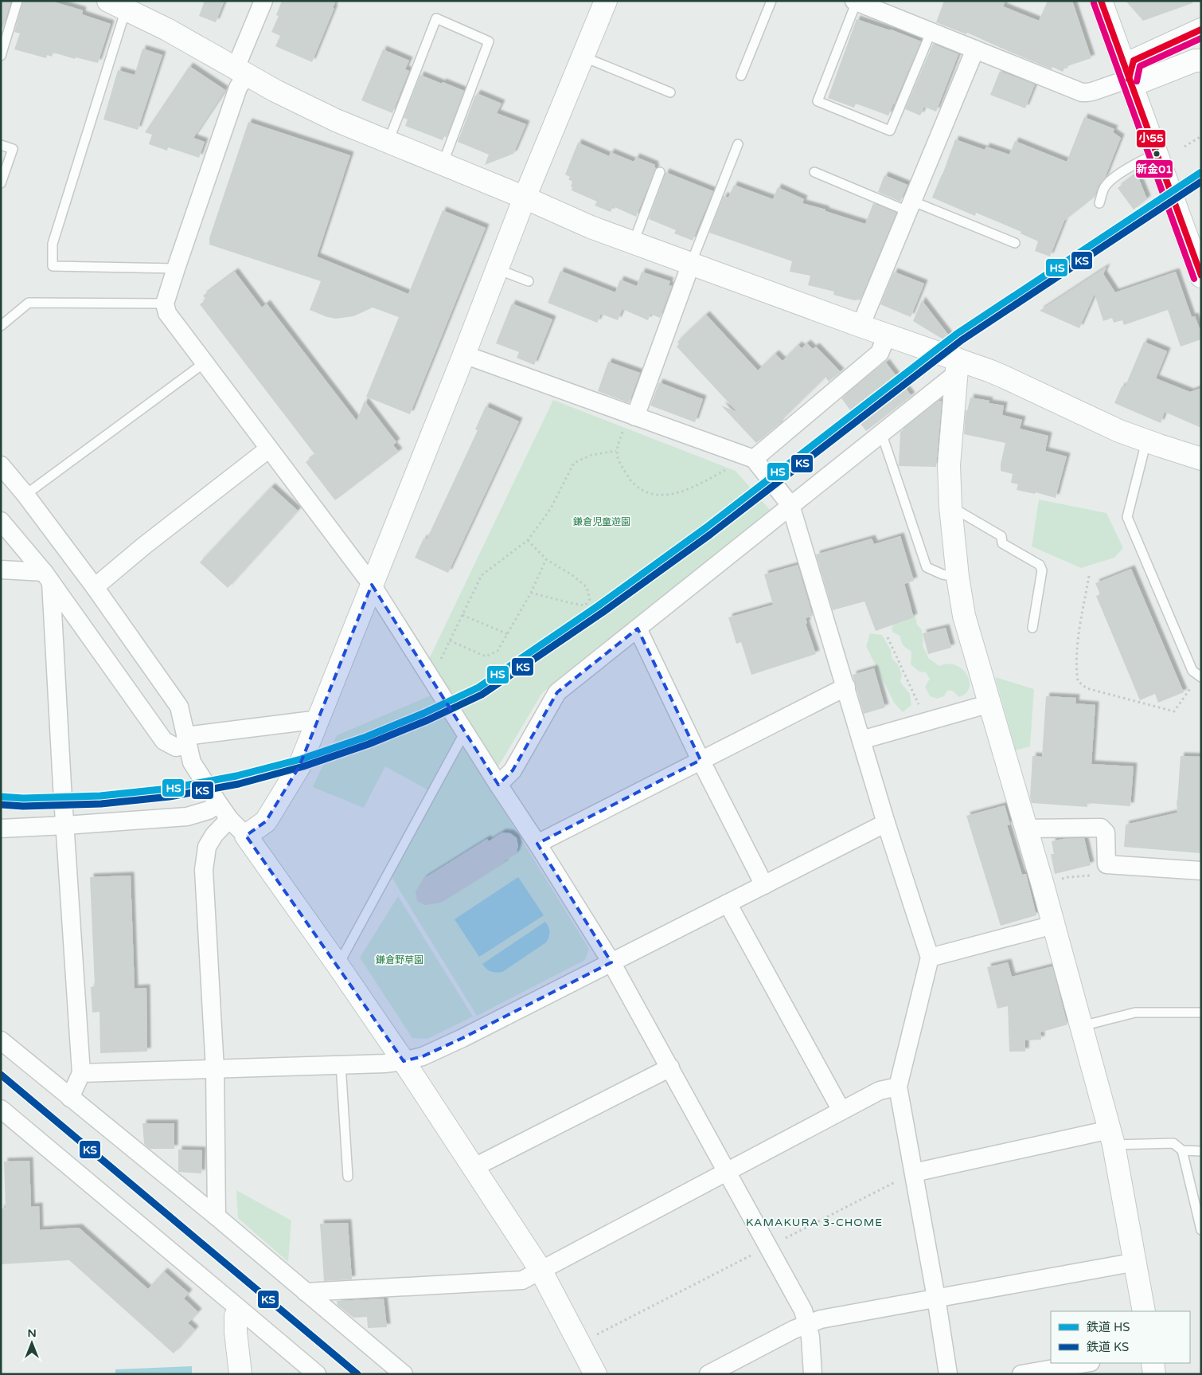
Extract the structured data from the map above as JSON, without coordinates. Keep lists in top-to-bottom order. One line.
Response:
{"districts":["KAMAKURA 3-CHOME"],"parks":["鎌倉児童遊園","鎌倉野草園"],"lines":["transit line 小55","transit line 新金01","rail line HS","rail line KS"],"legend":["鉄道 HS","鉄道 KS"],"north":"top"}
